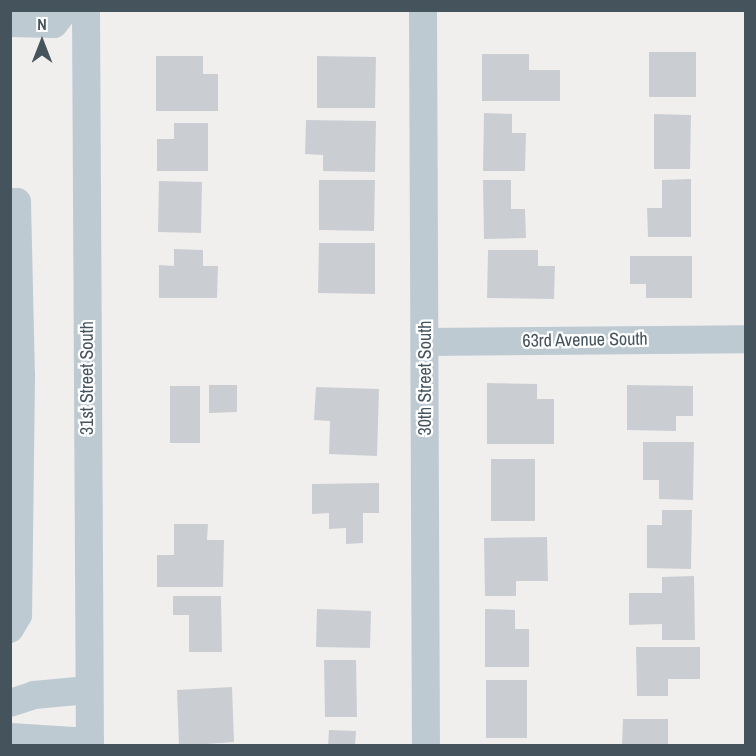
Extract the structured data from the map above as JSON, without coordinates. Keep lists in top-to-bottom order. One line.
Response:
{"streets":{"street":["63rd Avenue South","31st Street South","30th Street South"]},"crossings":[["63rd Avenue South","30th Street South"]],"north":"top"}
